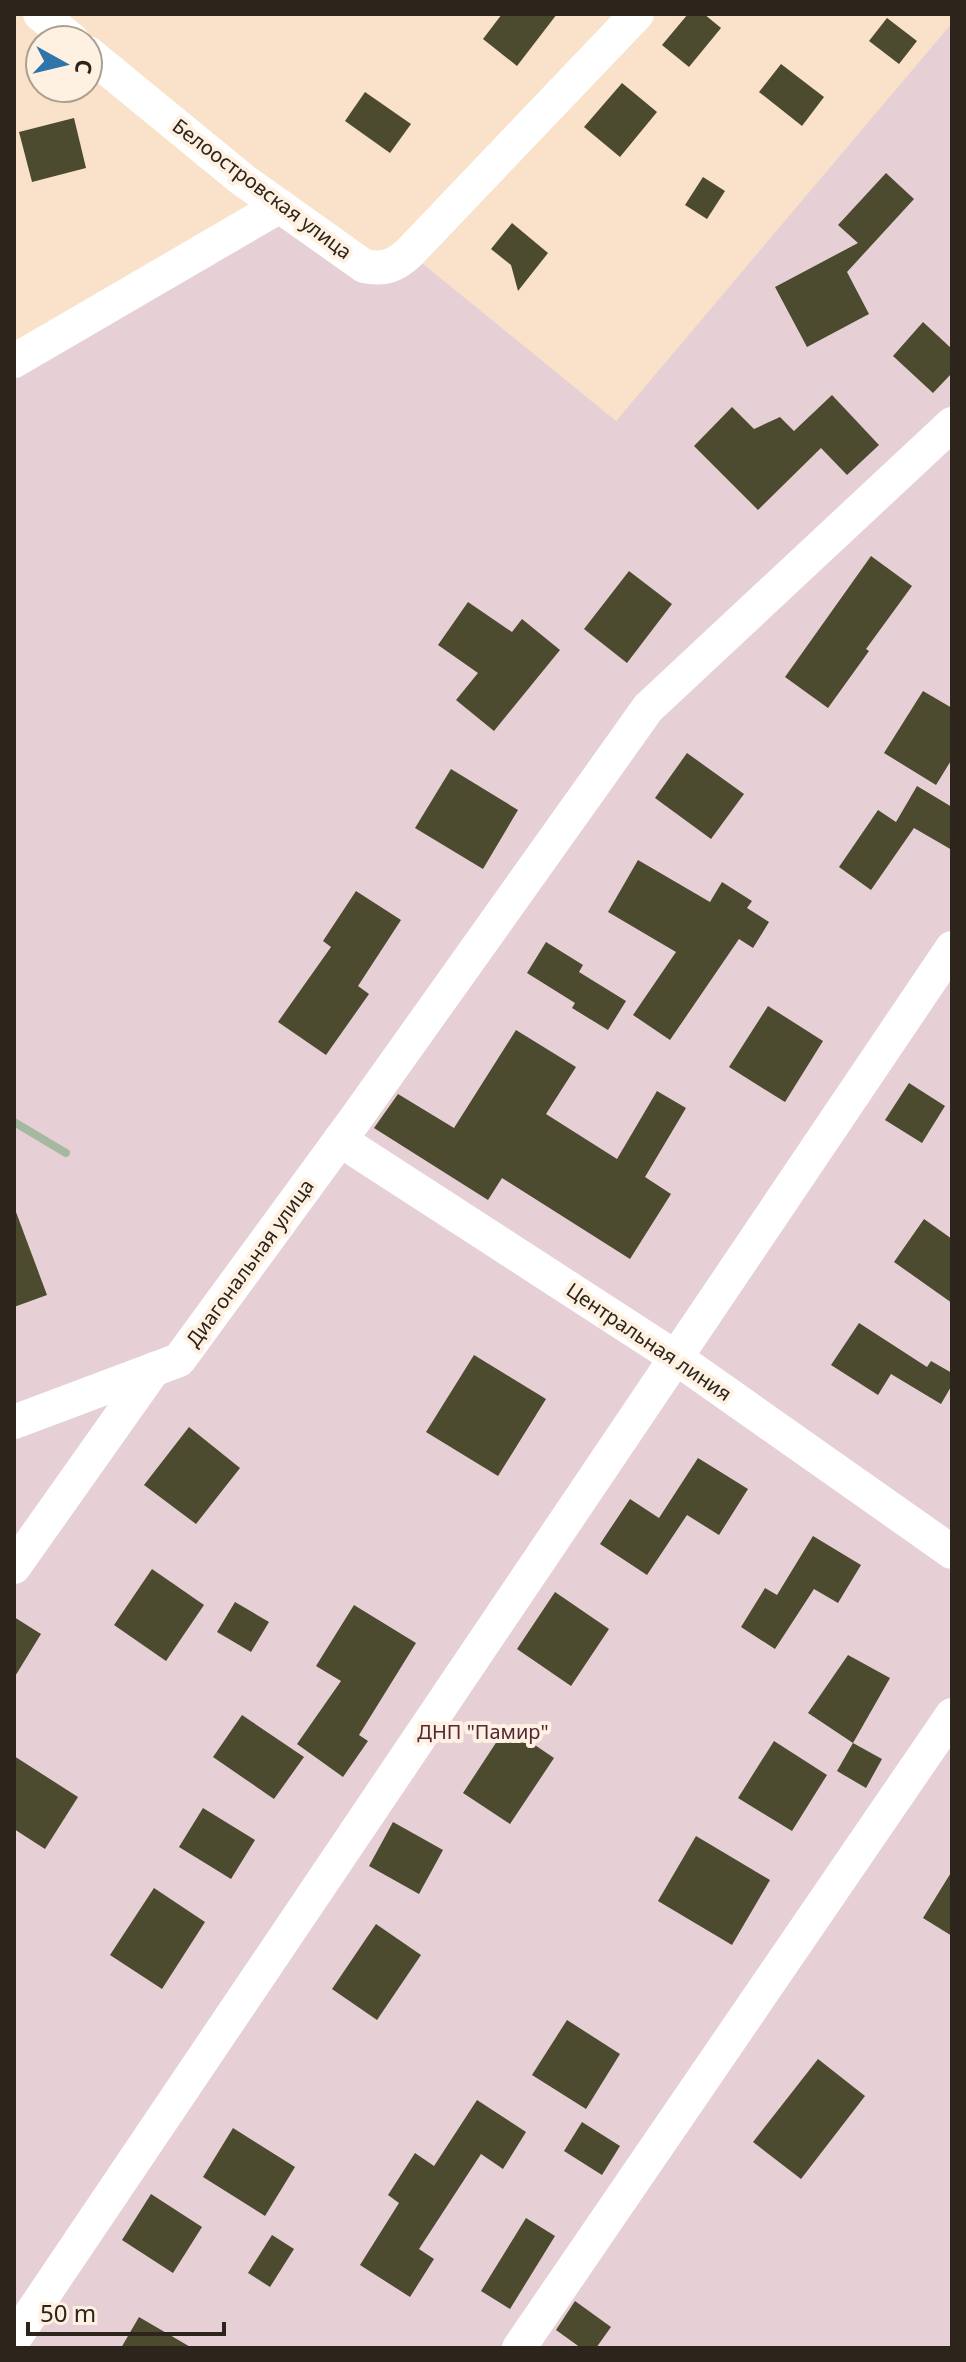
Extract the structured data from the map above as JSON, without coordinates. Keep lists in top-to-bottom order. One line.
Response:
{"streets":{"street":["Белоостровская улица","Диагональная улица","Центральная линия"]},"crossings":[["Диагональная улица","Центральная линия"]],"parks":["ДНП \"Памир\""],"scale_bar":"50 m","north":"right"}
